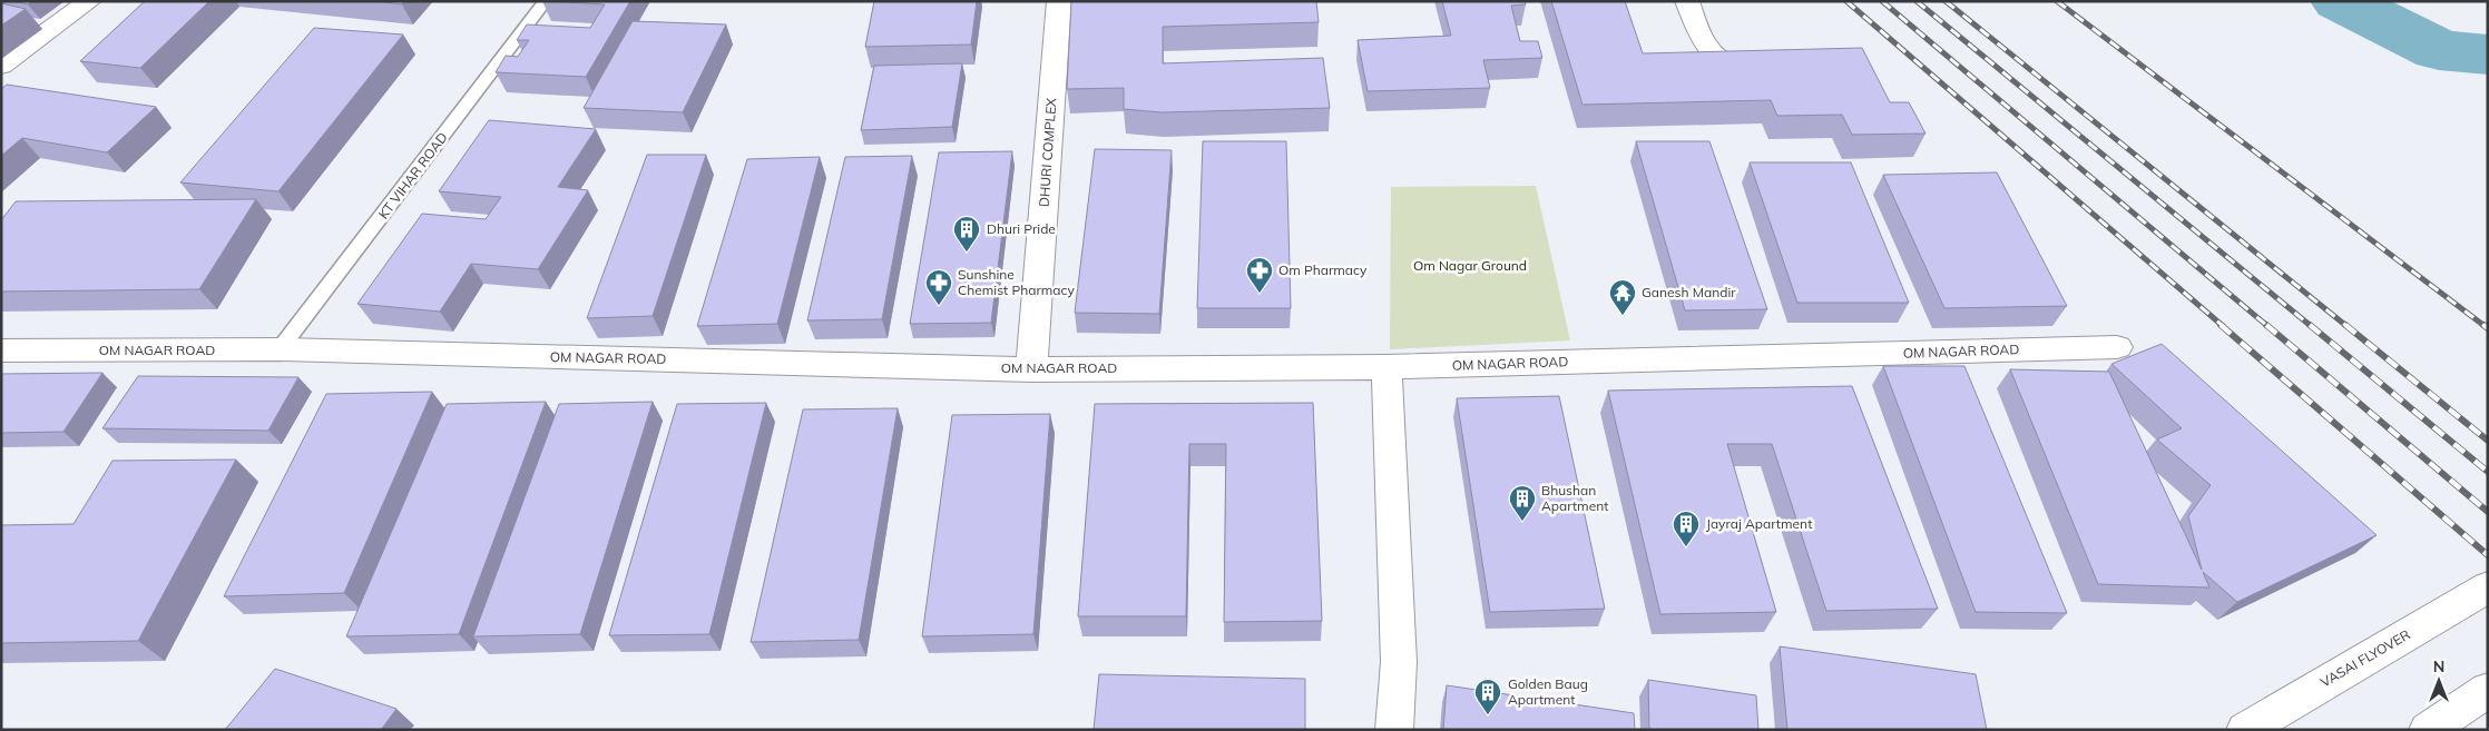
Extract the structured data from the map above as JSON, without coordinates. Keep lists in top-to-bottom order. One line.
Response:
{"streets":{"street":["DHURI COMPLEX","OM NAGAR ROAD","VASAI FLYOVER"],"lane":["KT VIHAR ROAD"]},"crossings":[["DHURI COMPLEX","OM NAGAR ROAD"],["KT VIHAR ROAD","OM NAGAR ROAD"]],"parks":["Om Nagar Ground"],"places":{"building":["Dhuri Pride","Bhushan Apartment","Jayraj Apartment","Golden Baug Apartment"],"pharmacy":["Om Pharmacy","Sunshine Chemist Pharmacy"],"temple":["Ganesh Mandir"]},"north":"top"}
